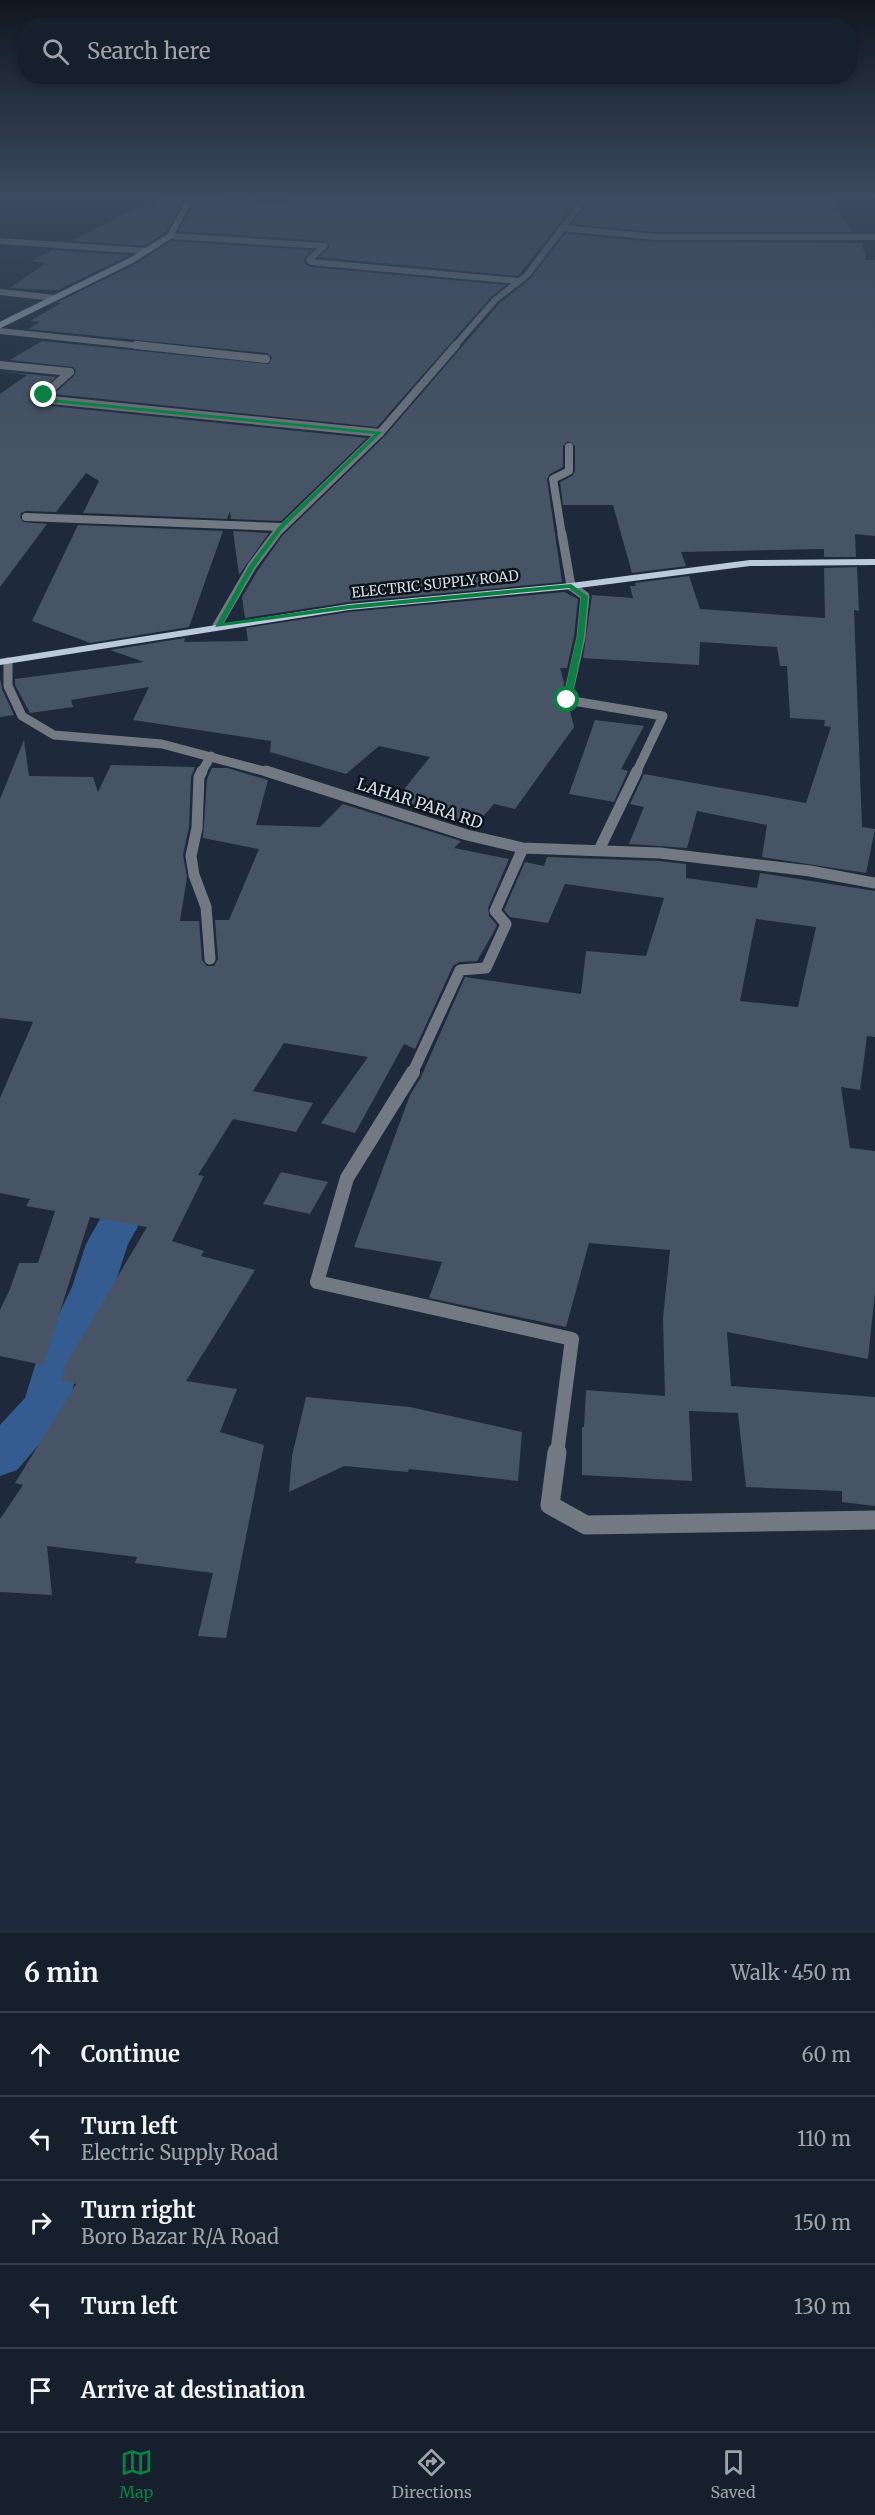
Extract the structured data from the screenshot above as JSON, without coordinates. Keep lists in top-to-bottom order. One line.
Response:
{"streets":{"main road":["ELECTRIC SUPPLY ROAD"],"street":["LAHAR PARA RD"]},"crossings":[["ELECTRIC SUPPLY ROAD","LAHAR PARA RD"]],"page":{"search":"Search here","heading":["6 min","Walk · 450 m"],"list":[["Continue","60 m"],["Turn left","Electric Supply Road","110 m"],["Turn right","Boro Bazar R/A Road","150 m"],["Turn left","130 m"],"Arrive at destination"],"nav":["Map","Directions","Saved"]}}
